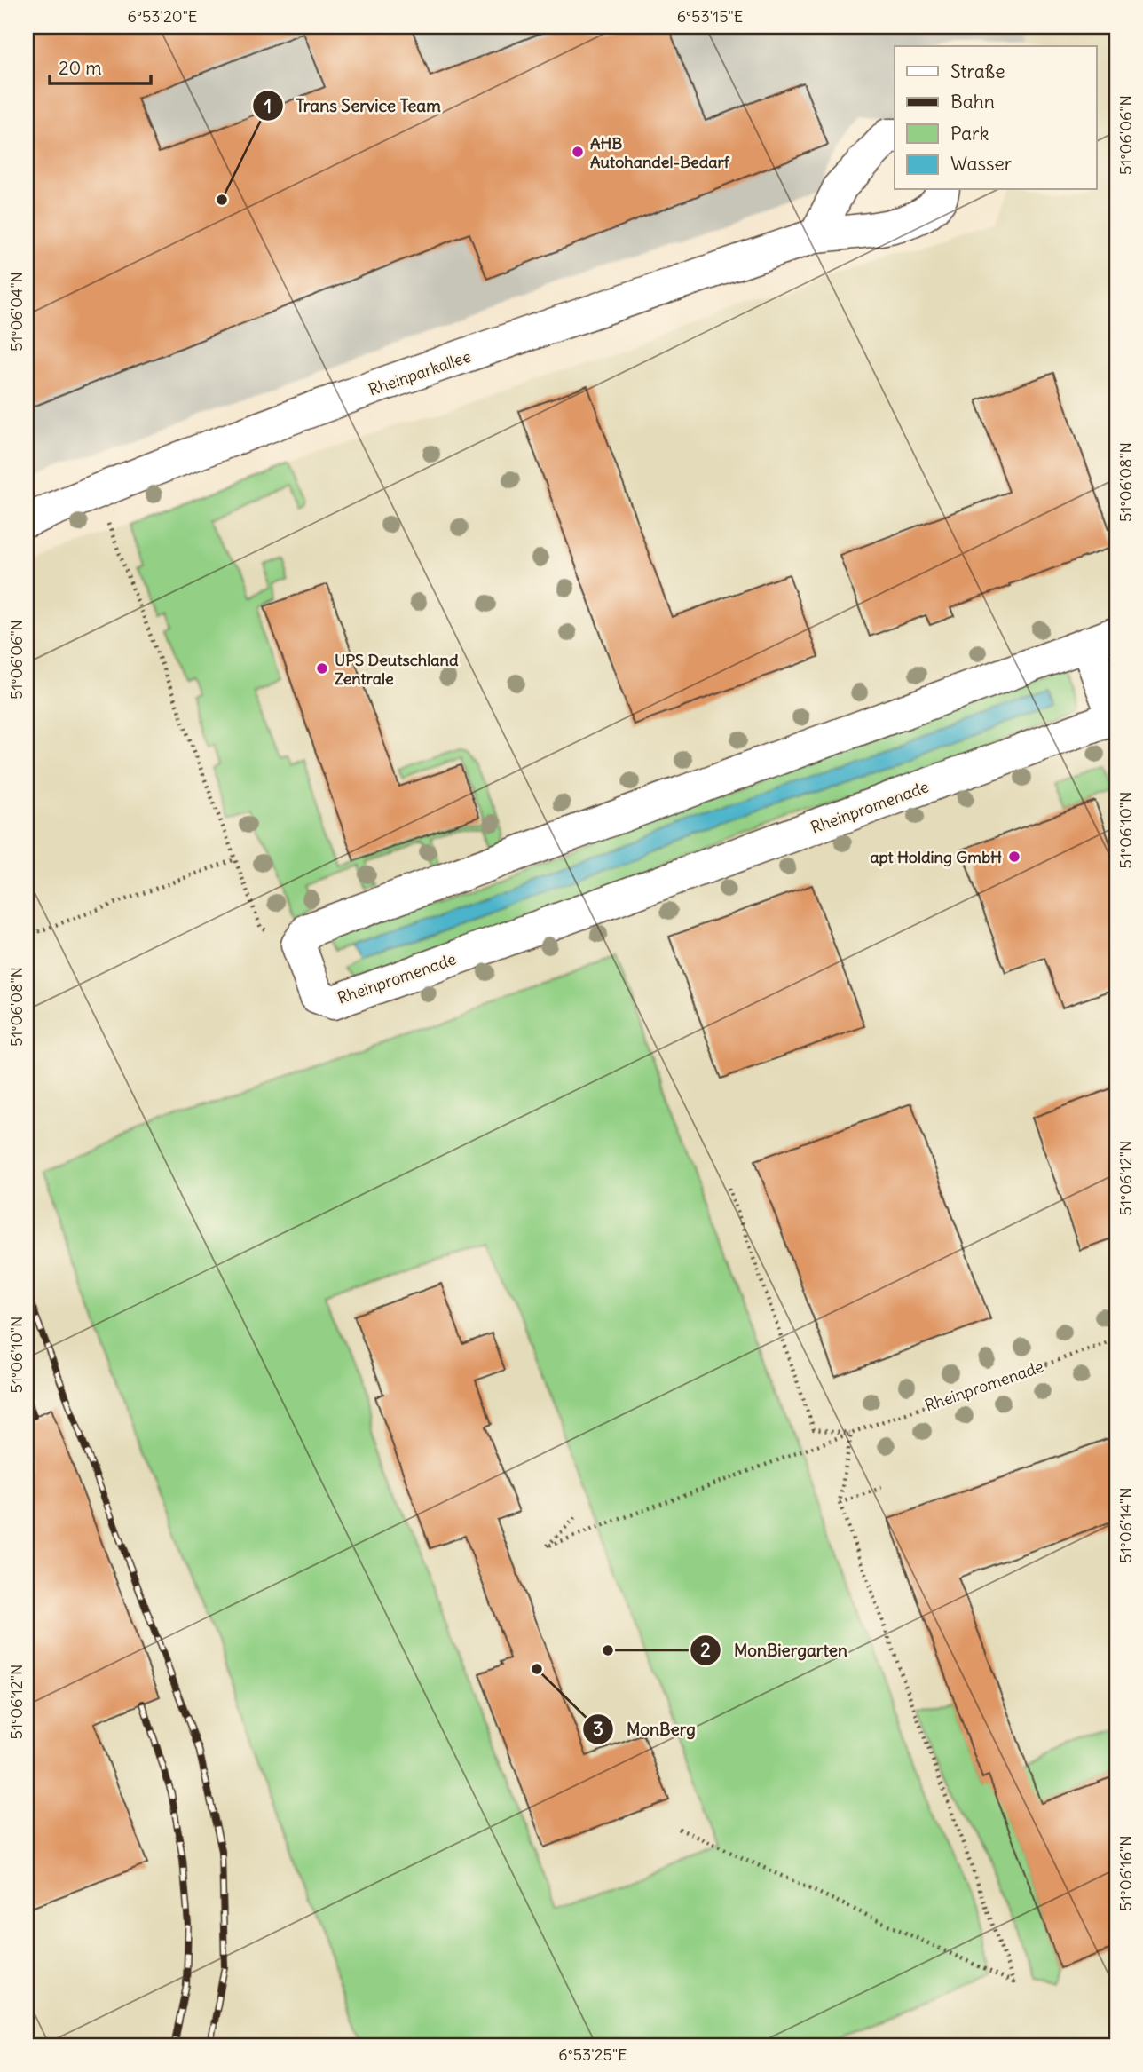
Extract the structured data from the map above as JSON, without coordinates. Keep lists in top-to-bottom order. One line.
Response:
{"streets":{"street":["Rheinparkallee","Rheinpromenade"]},"places":["AHB Autohandel-Bedarf","Trans Service Team","UPS Deutschland Zentrale","apt Holding GmbH","MonBiergarten","MonBerg"],"legend":["Straße","Bahn","Park","Wasser"],"scale_bar":"20 m","coordinates":["6°53'20\"E","6°53'15\"E","51°06'06\"N","51°06'04\"N","51°06'08\"N","51°06'10\"N","51°06'12\"N","51°06'14\"N","51°06'16\"N","6°53'25\"E"]}
